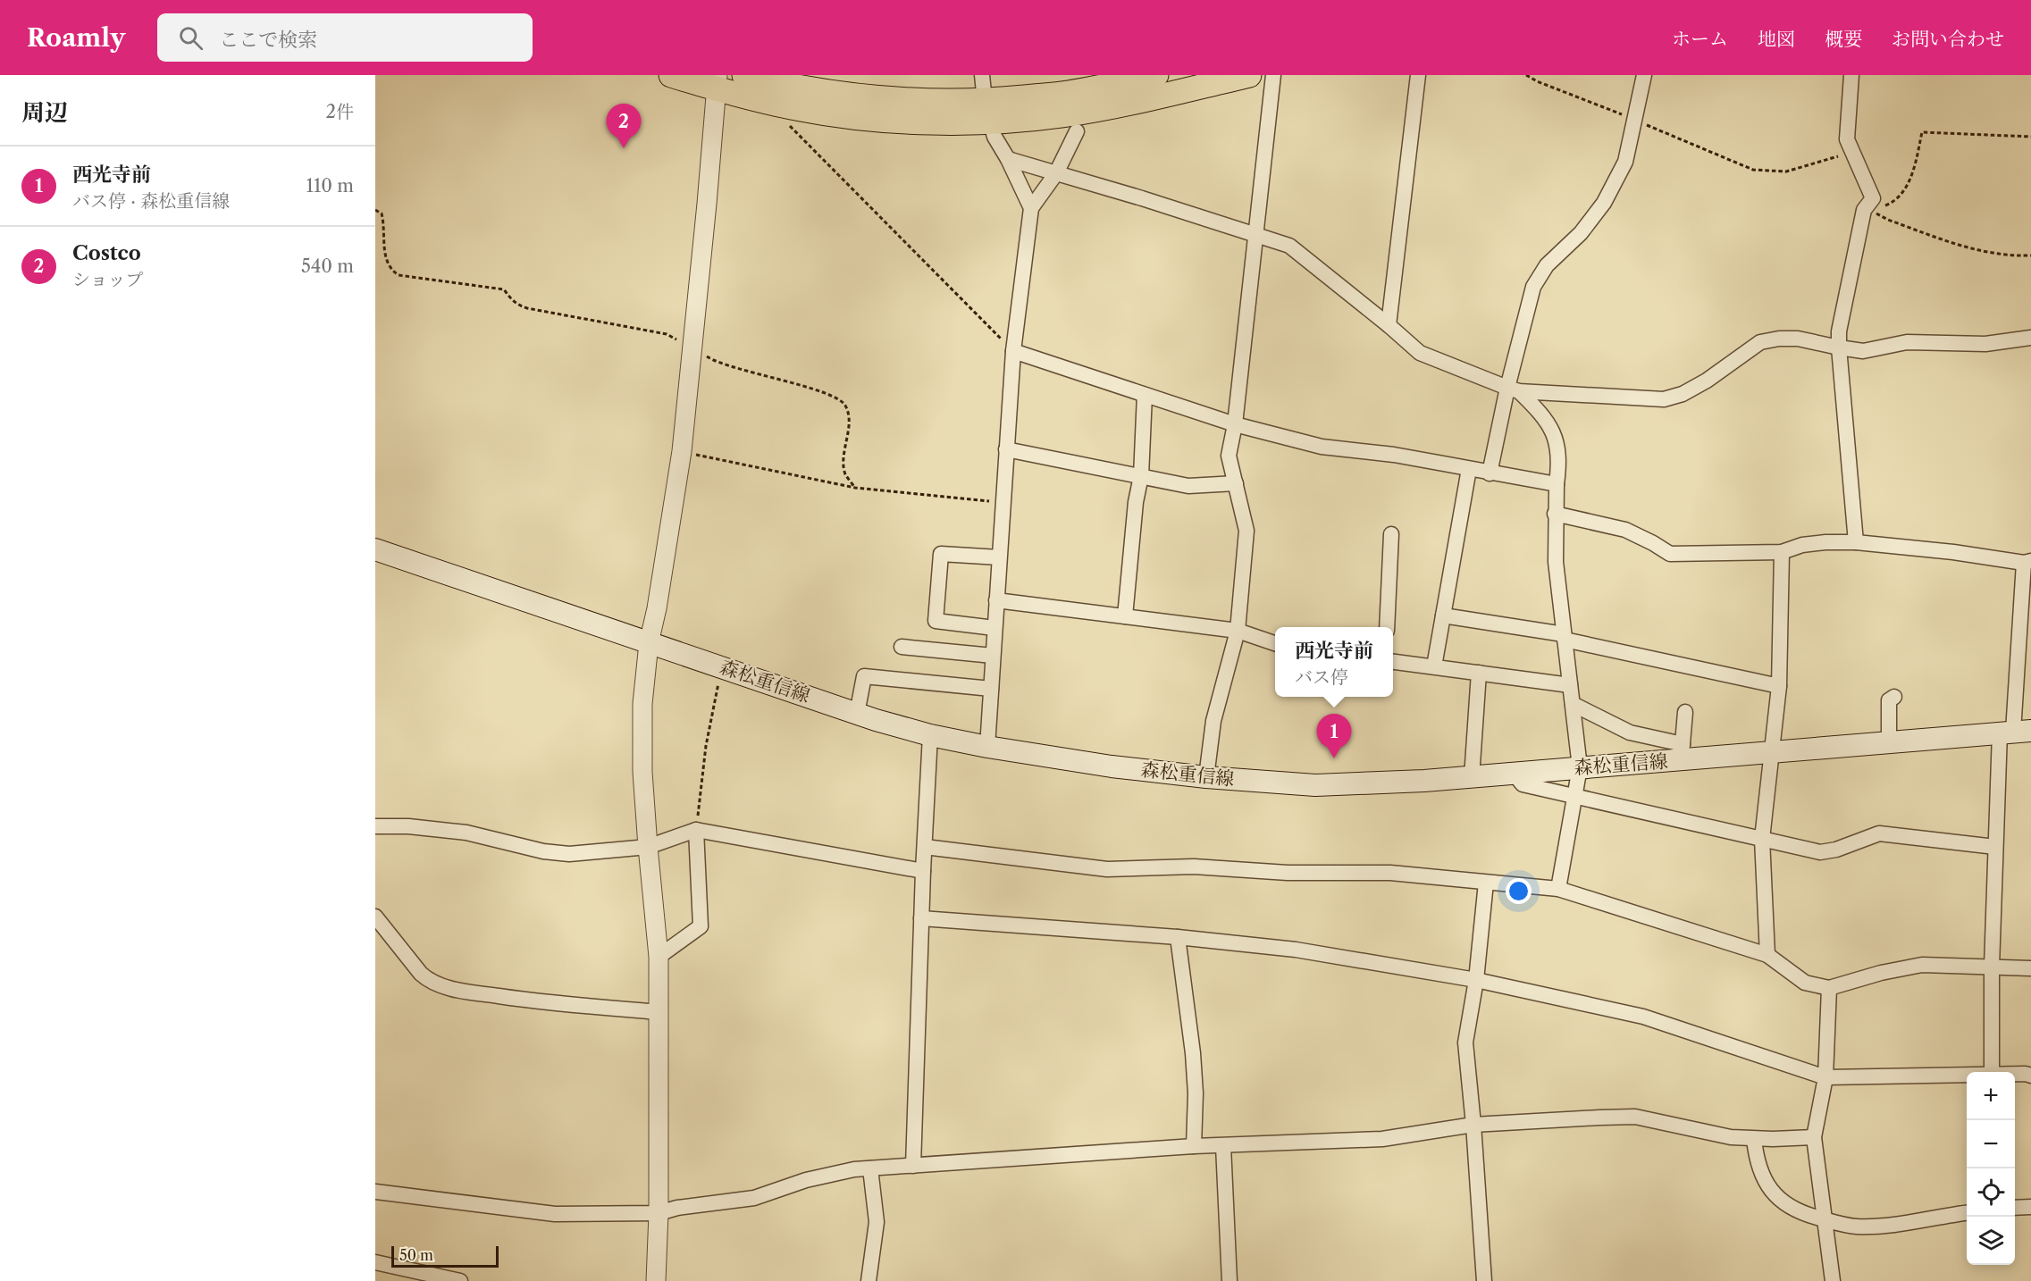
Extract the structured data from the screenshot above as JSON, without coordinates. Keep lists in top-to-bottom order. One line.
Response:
{"streets":{"main road":["森松重信線"]},"scale_bar":"50 m","page":{"header":"Roamly","search":"ここで検索","nav":["ホーム","地図","概要","お問い合わせ"],"heading":["周辺","2件"],"pins":["2","1"],"list":[{"mark":"1","name":"西光寺前","note":"バス停 · 森松重信線","value":"110 m"},{"mark":"2","name":"Costco","note":"ショップ","value":"540 m"}],"popup":["西光寺前","バス停"],"map_buttons":["+","−"],"scale":"50 m"}}
